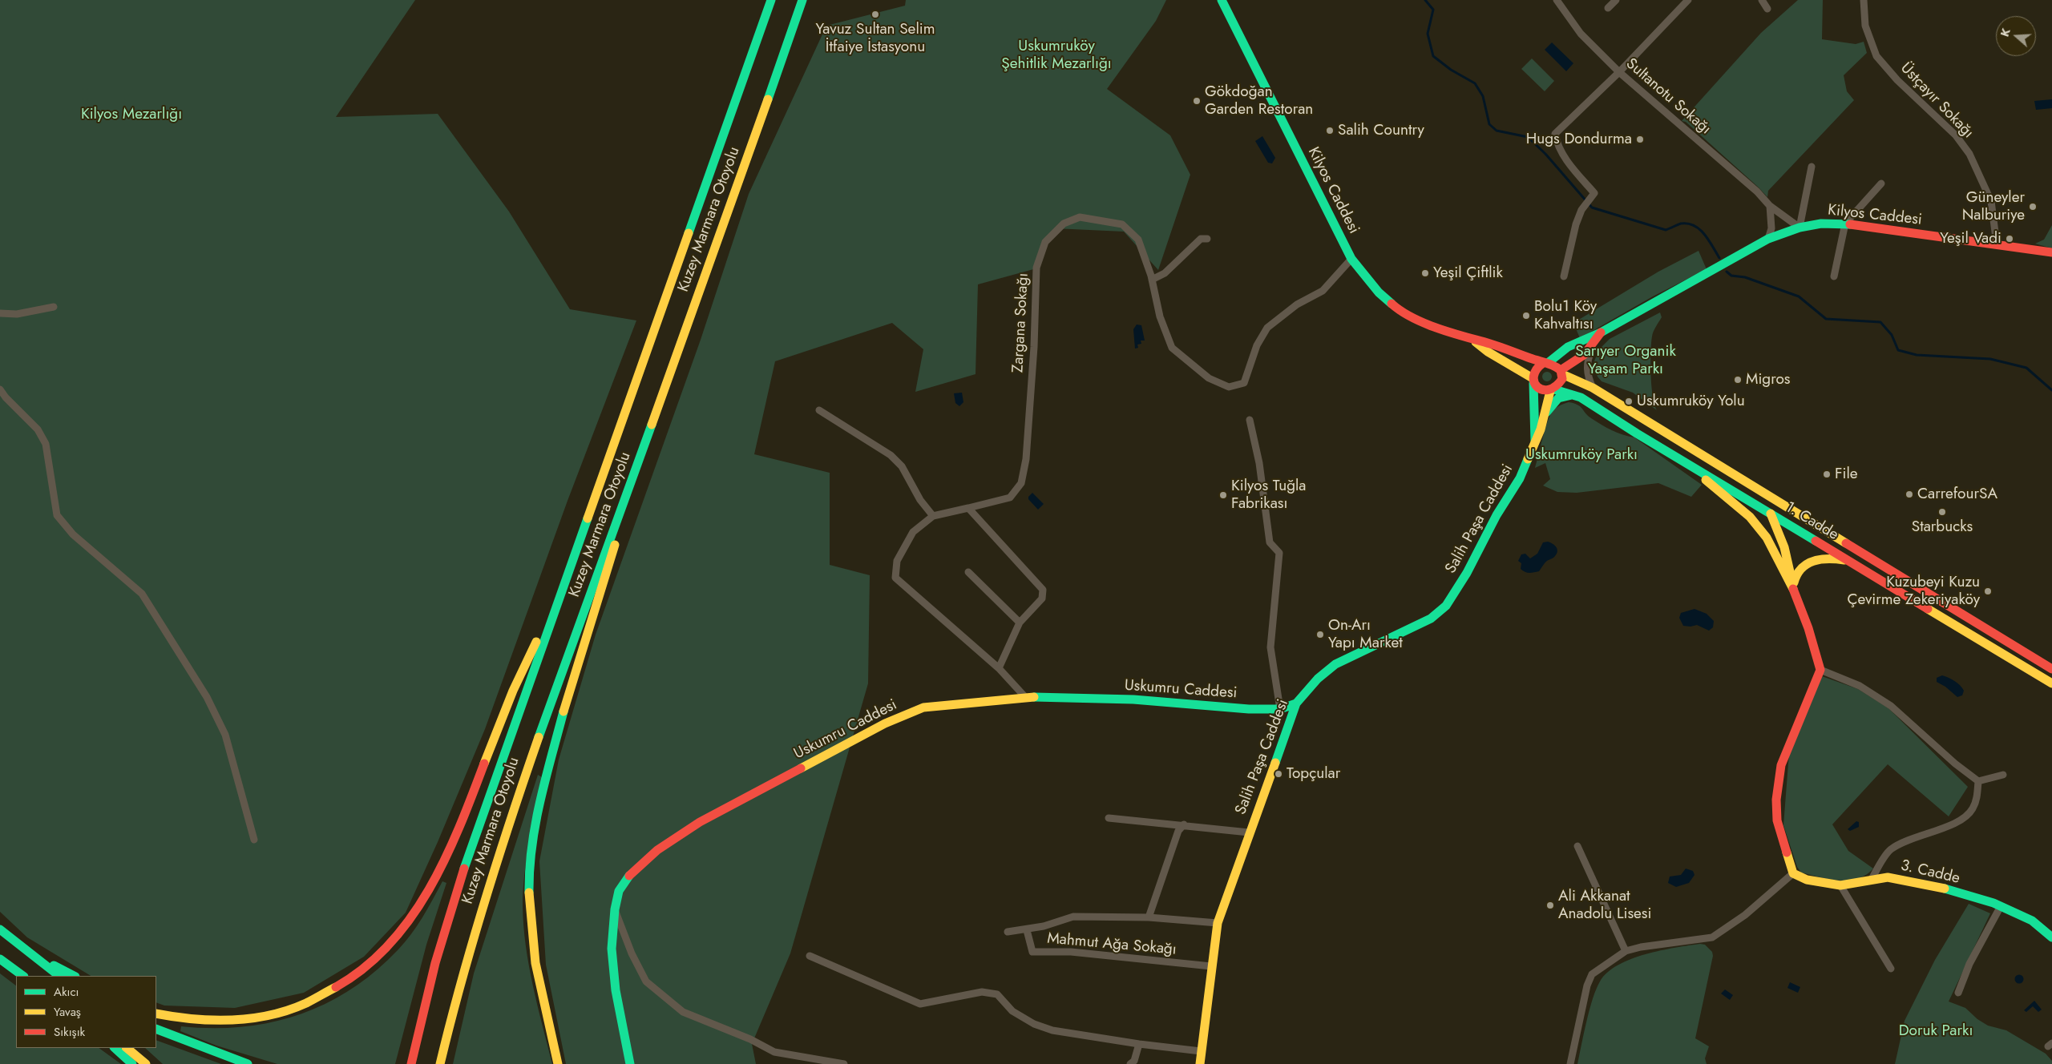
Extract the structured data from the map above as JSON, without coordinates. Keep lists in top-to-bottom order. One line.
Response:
{"streets":{"main road":["Kilyos Caddesi","Kuzey Marmara Otoyolu","Salih Paşa Caddesi","1. Cadde","Uskumru Caddesi","3. Cadde"],"street":["Sultanotu Sokağı","Üstçayır Sokağı","Zargana Sokağı","Mahmut Ağa Sokağı"]},"crossings":[["Sultanotu Sokağı","Kilyos Caddesi"],["Üstçayır Sokağı","Kilyos Caddesi"],["Kilyos Caddesi","Zargana Sokağı"],["Kilyos Caddesi","Salih Paşa Caddesi"],["Kilyos Caddesi","1. Cadde"],["Salih Paşa Caddesi","1. Cadde"],["Salih Paşa Caddesi","Uskumru Caddesi"],["Salih Paşa Caddesi","Mahmut Ağa Sokağı"]],"parks":["Uskumruköy Şehitlik Mezarlığı","Kilyos Mezarlığı","Sarıyer Organik Yaşam Parkı","Uskumruköy Parkı","Doruk Parkı"],"places":["Yavuz Sultan Selim İtfaiye İstasyonu","Gökdoğan Garden Restoran","Salih Country","Hugs Dondurma","Güneyler Nalburiye","Yeşil Vadi","Yeşil Çiftlik","Bolu1 Köy Kahvaltısı","Migros","Uskumruköy Yolu","File","CarrefourSA","Kilyos Tuğla Fabrikası","Starbucks","Kuzubeyi Kuzu Çevirme Zekeriyaköy","On-Arı Yapı Market","Topçular","Ali Akkanat Anadolu Lisesi"],"legend":["Akıcı","Yavaş","Sıkışık"],"north":"left"}
